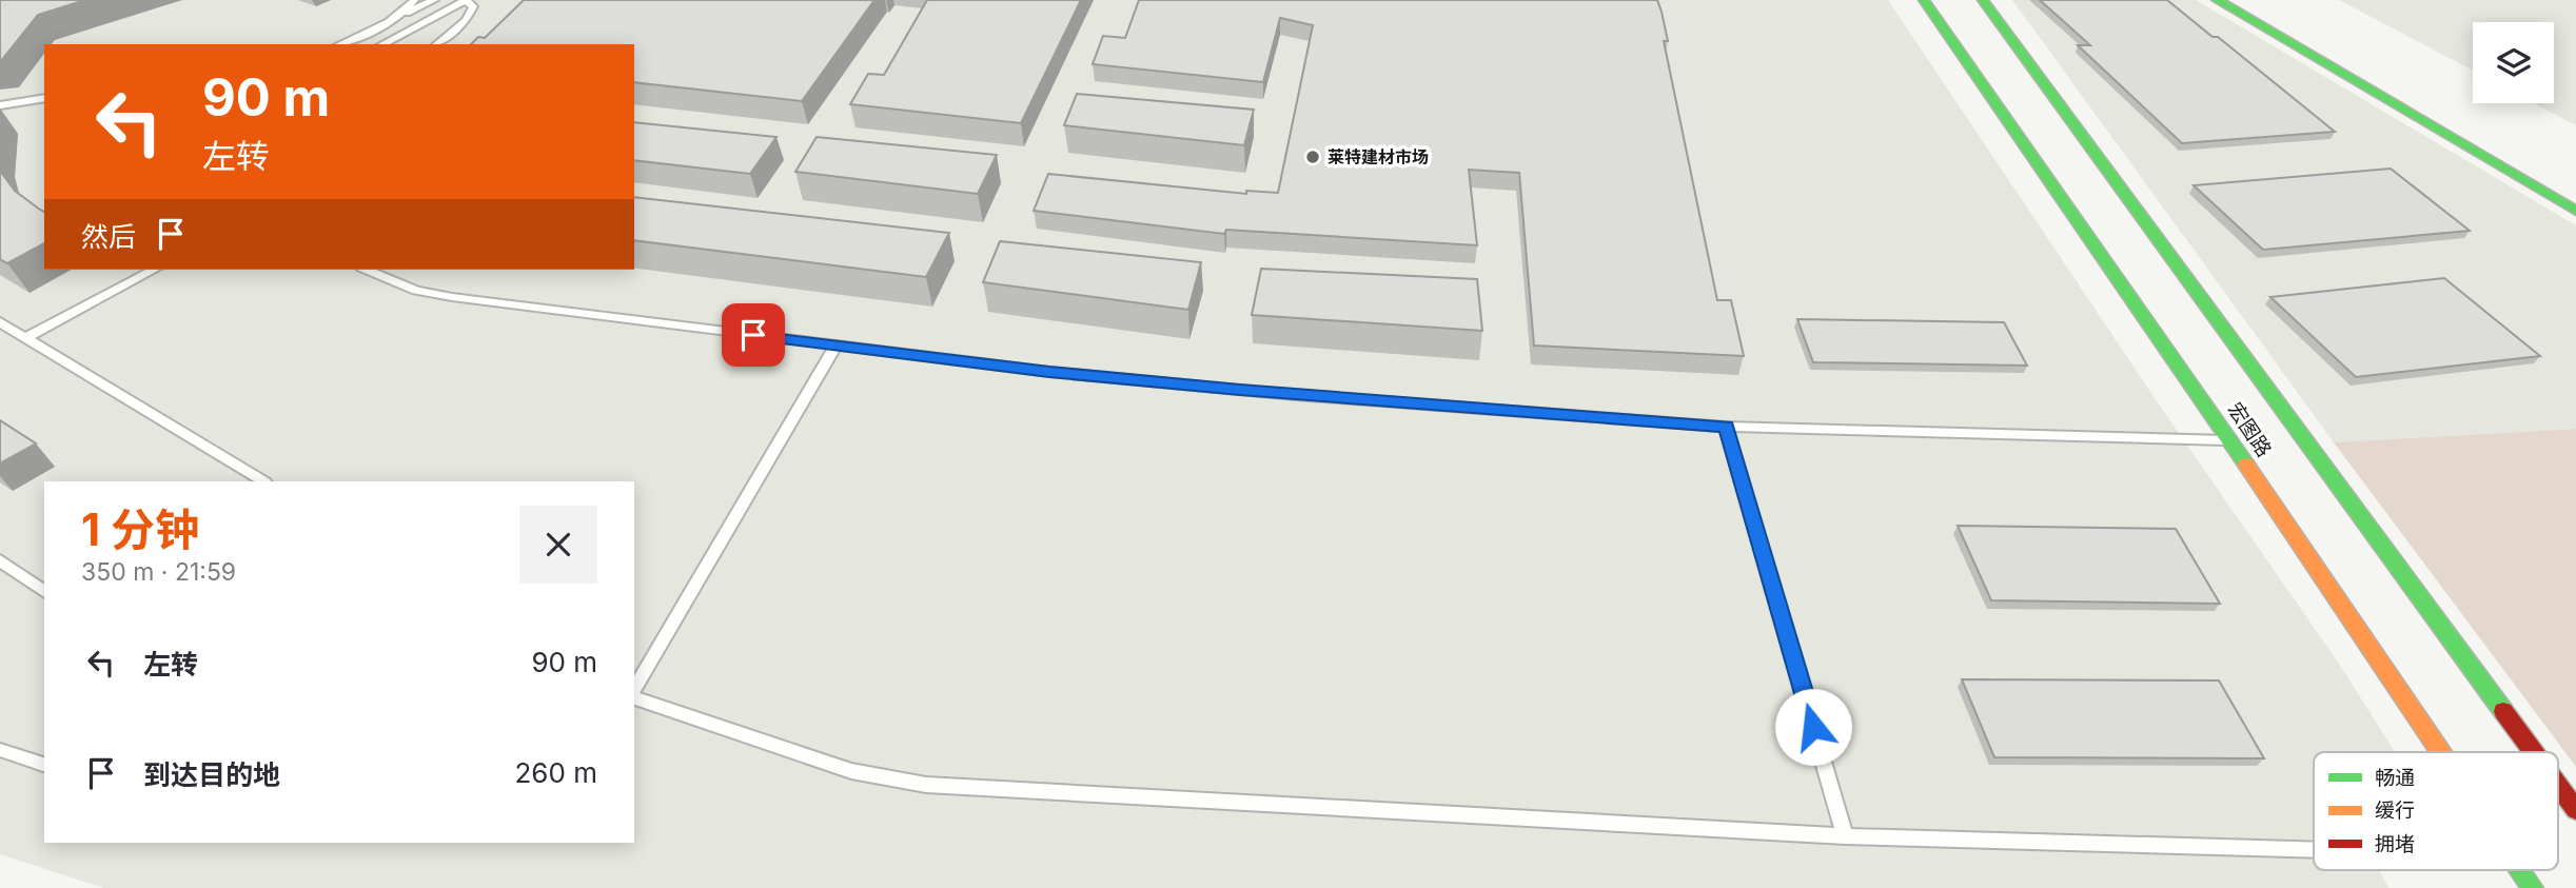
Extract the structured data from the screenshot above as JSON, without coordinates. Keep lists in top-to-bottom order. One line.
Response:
{"streets":{"main road":["宏图路"]},"places":["莱特建材市场"],"legend":["畅通","缓行","拥堵"],"page":{"turn":["90 m","左转"],"then":"然后","heading":["1 分钟","350 m · 21:59"],"list":[{"name":"左转","value":"90 m"},{"name":"到达目的地","value":"260 m"}]}}
